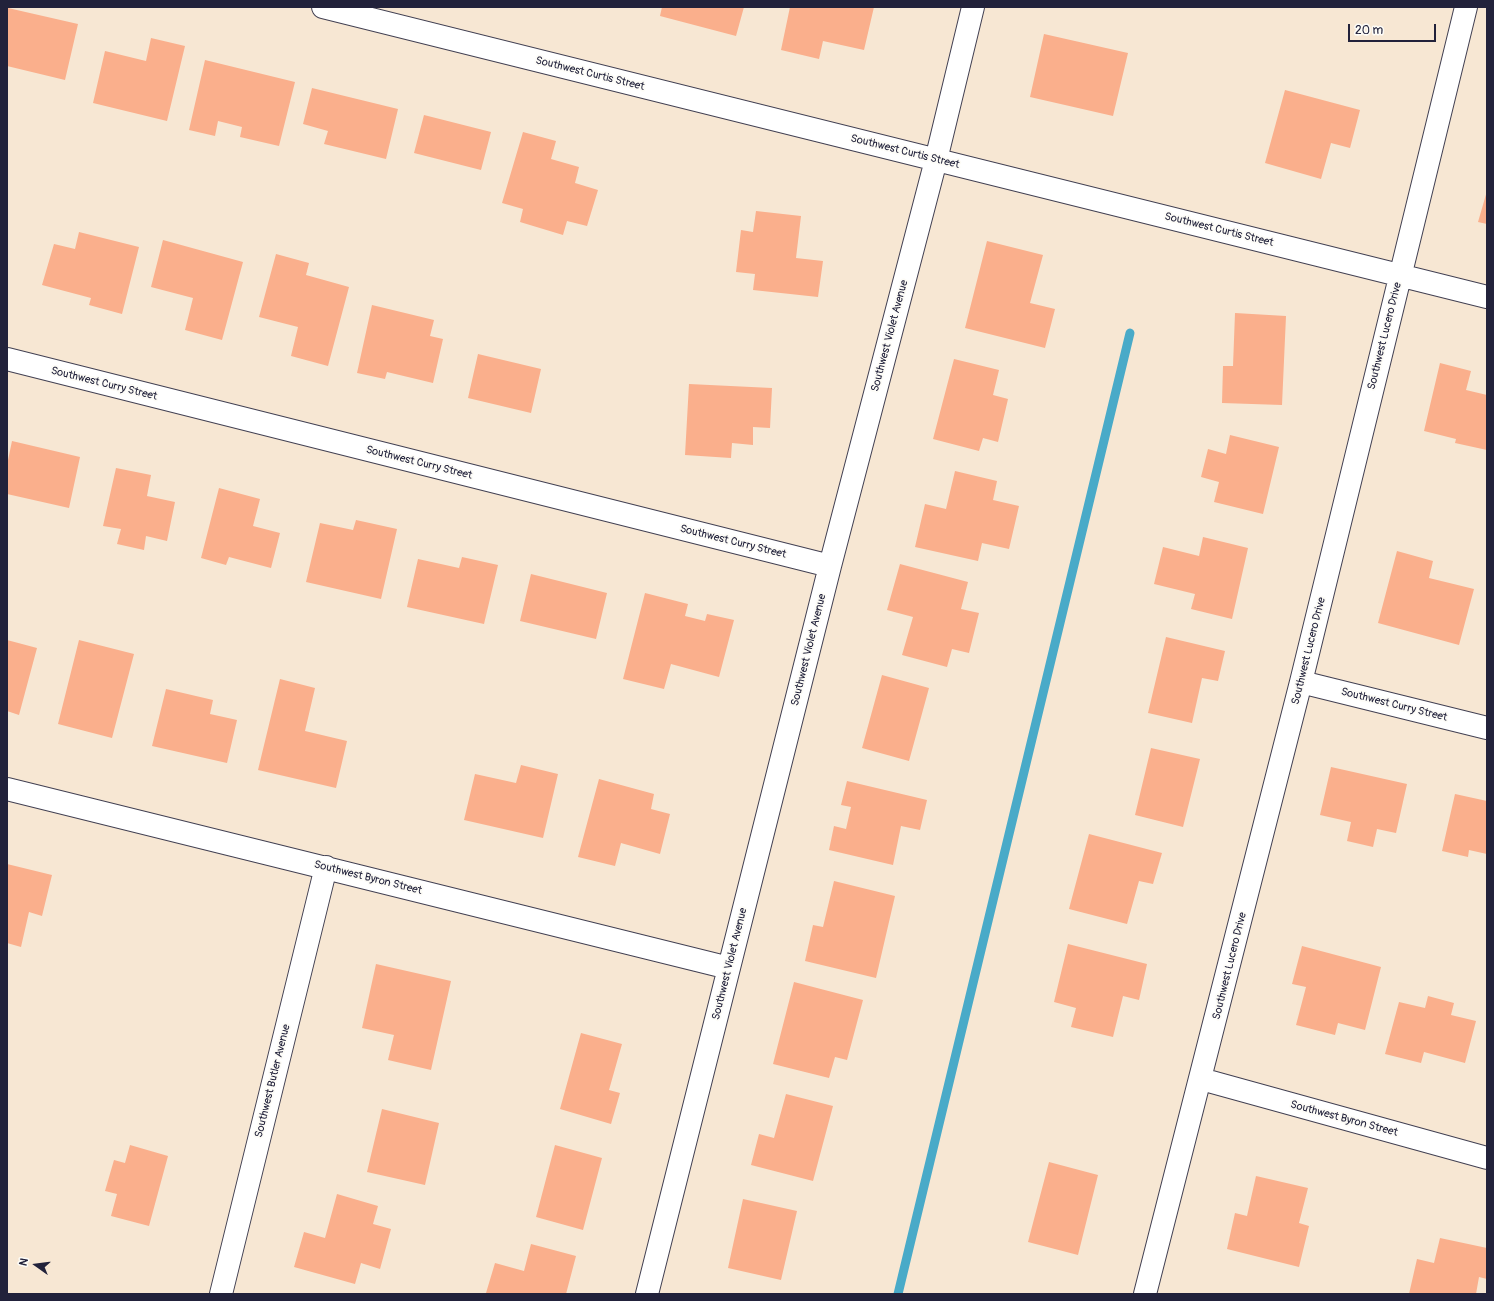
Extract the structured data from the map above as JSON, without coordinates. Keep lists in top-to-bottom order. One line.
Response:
{"streets":{"street":["Southwest Curtis Street","Southwest Violet Avenue","Southwest Lucero Drive","Southwest Curry Street","Southwest Byron Street","Southwest Butler Avenue"]},"crossings":[["Southwest Curtis Street","Southwest Violet Avenue"],["Southwest Curtis Street","Southwest Lucero Drive"],["Southwest Violet Avenue","Southwest Curry Street"],["Southwest Violet Avenue","Southwest Byron Street"],["Southwest Lucero Drive","Southwest Curry Street"],["Southwest Lucero Drive","Southwest Byron Street"],["Southwest Byron Street","Southwest Butler Avenue"]],"scale_bar":"20 m","north":"left"}
